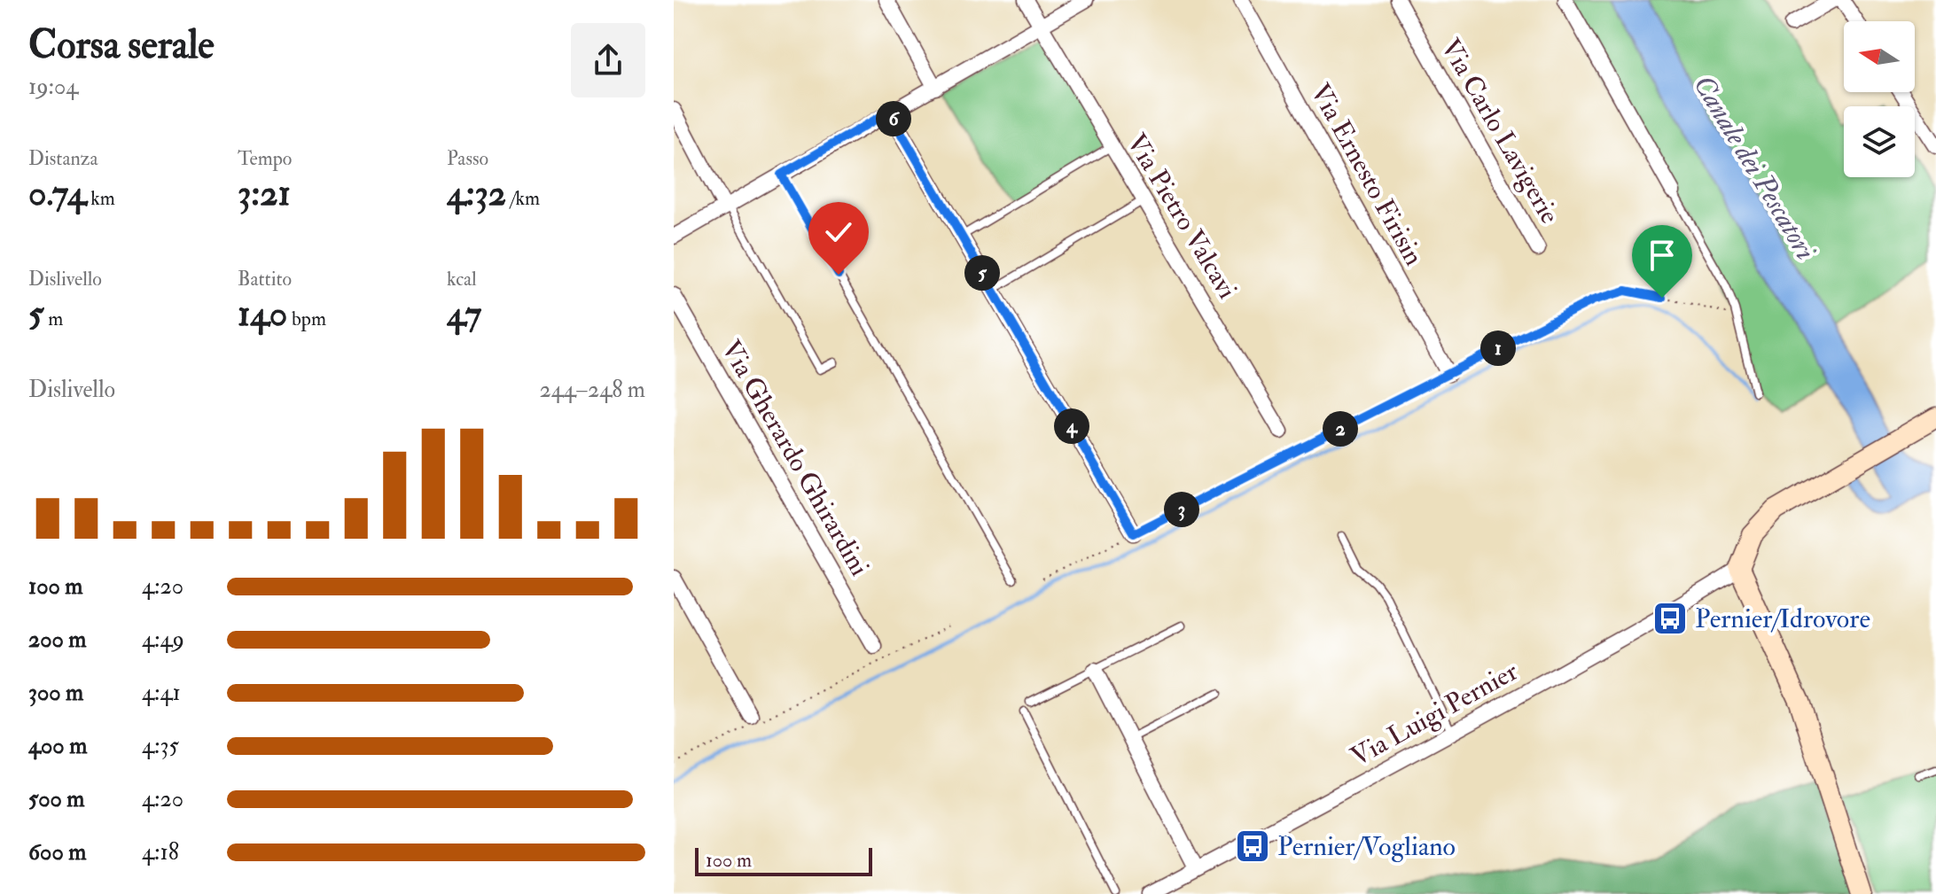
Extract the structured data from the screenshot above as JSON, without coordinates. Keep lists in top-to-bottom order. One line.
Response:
{"streets":{"street":["Via Carlo Lavigerie","Via Ernesto Firisin","Via Pietro Valcavi","Via Gherardo Ghirardini","Via Luigi Pernier"]},"water":["Canale dei Pescatori"],"places":{"bus stop":["Pernier/Idrovore","Pernier/Vogliano"]},"scale_bar":"100 m","north":"left","page":{"heading":["Corsa serale","19:04"],"pins":["6","5","1","4","2","3"],"stats":[["Distanza","0.74 km"],["Tempo","3:21"],["Passo","4:32 /km"],["Dislivello","5 m"],["Battito","140 bpm"],["kcal","47"]],"chart":["Dislivello","244–248 m"],"list":[{"name":"100 m","note":"4:20"},{"name":"200 m","note":"4:49"},{"name":"300 m","note":"4:41"},{"name":"400 m","note":"4:35"},{"name":"500 m","note":"4:20"},{"name":"600 m","note":"4:18"}],"scale":"100 m"}}
